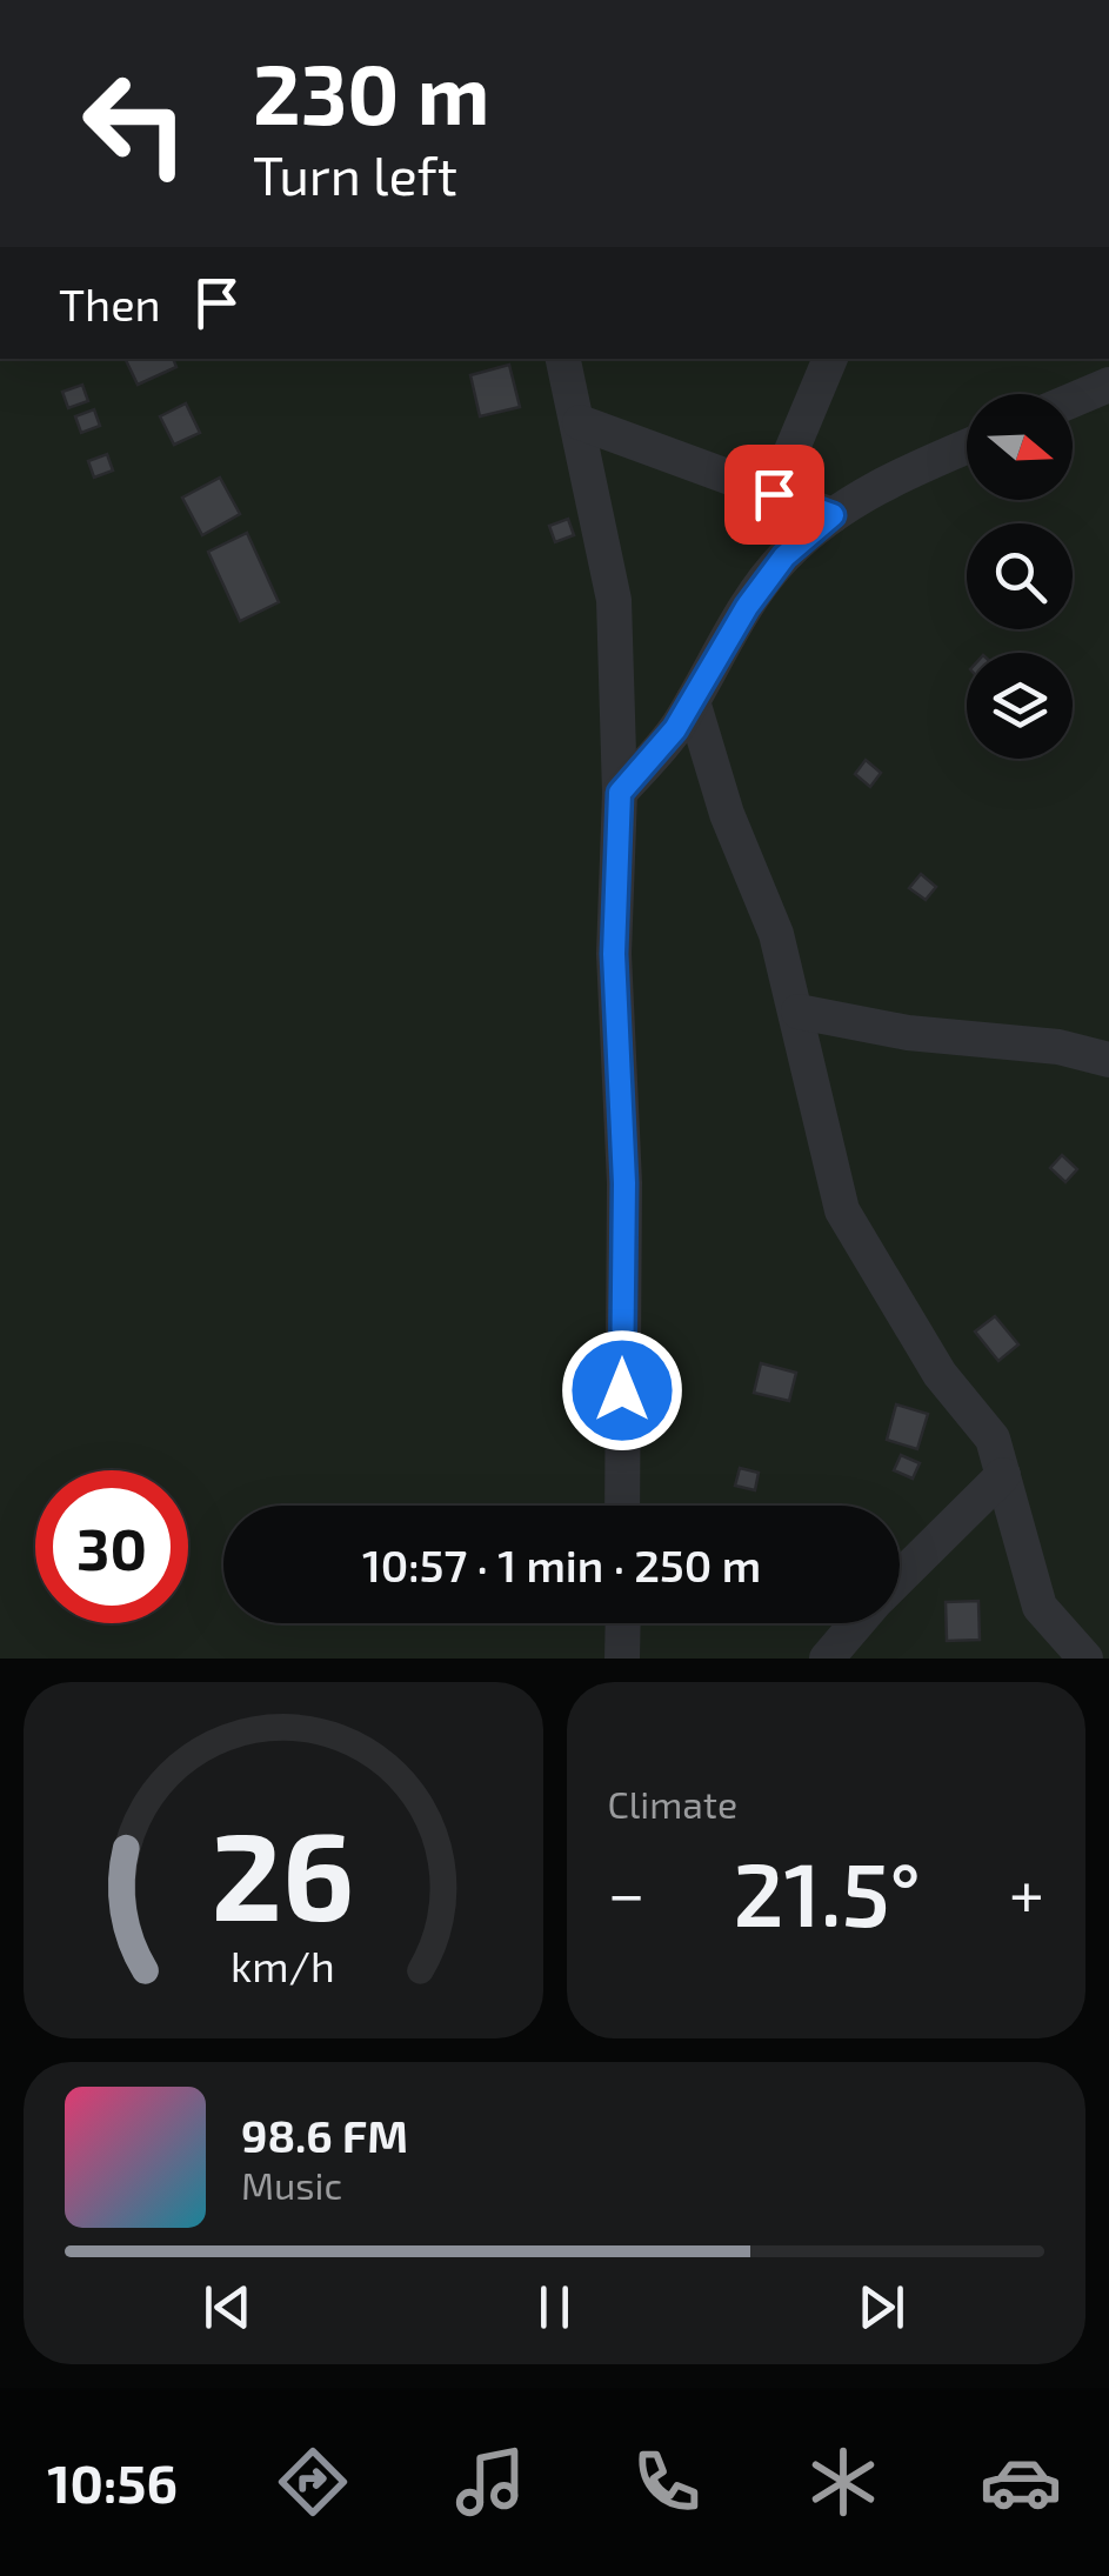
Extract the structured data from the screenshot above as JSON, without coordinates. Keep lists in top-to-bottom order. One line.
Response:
{"north":"right","page":{"turn":["230 m","Turn left"],"then":"Then","limit":"30","trip":"10:57 · 1 min · 250 m","tile":"Climate","heat":["−","21.5°","+"],"song":["98.6 FM","Music"],"tabs":"10:56","gauge":["26","km/h"]}}
